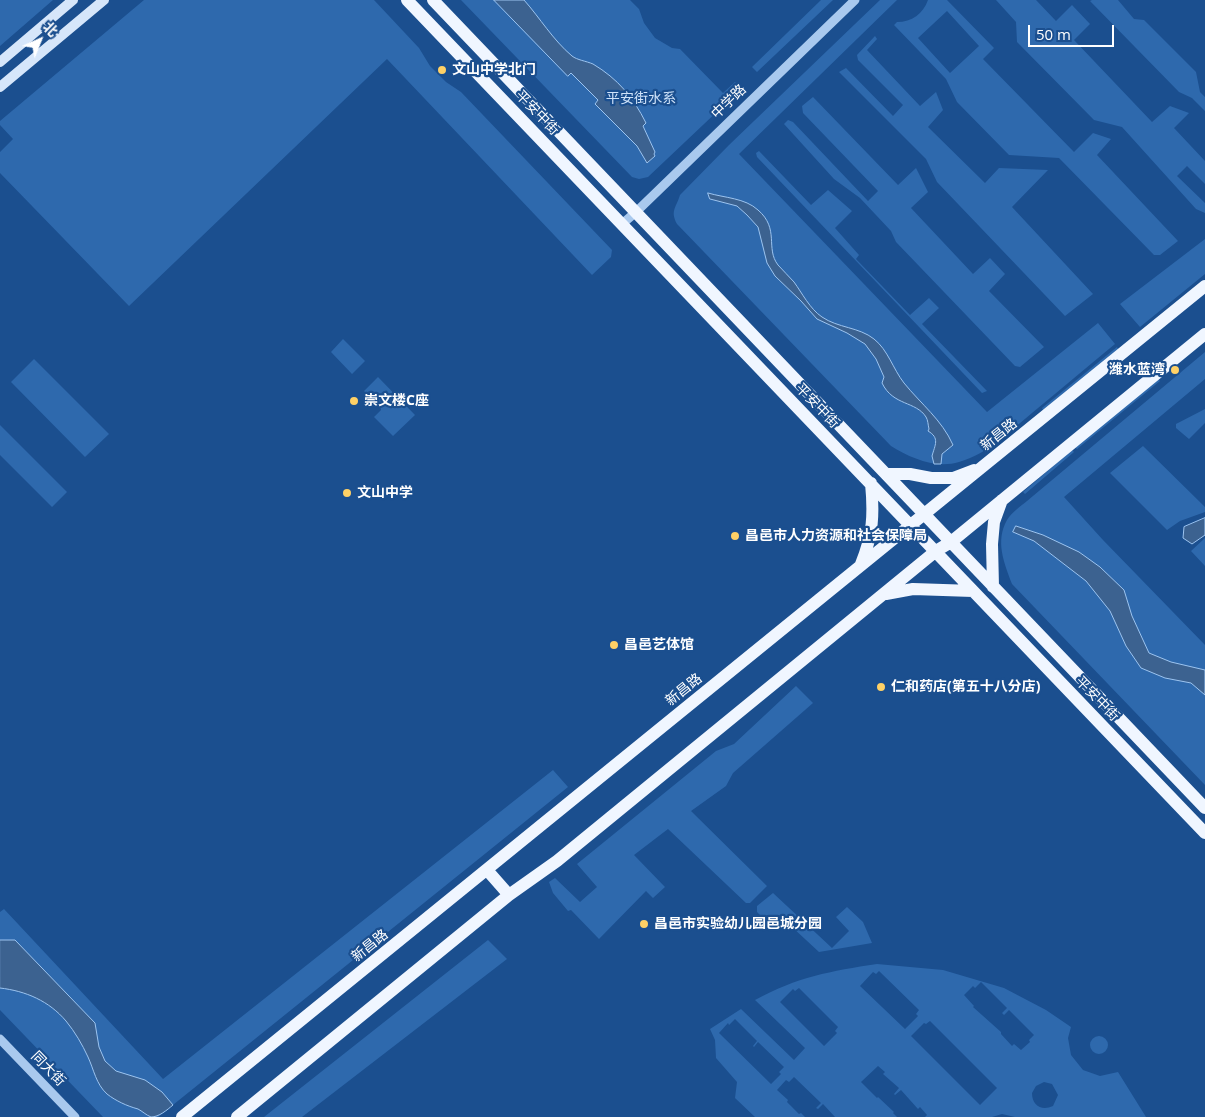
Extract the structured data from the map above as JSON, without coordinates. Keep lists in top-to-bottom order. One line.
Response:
{"streets":{"main road":["平安中街","新昌路"],"street":["中学路","同大街"]},"crossings":[["中学路","平安中街"],["平安中街","新昌路"]],"parks":["平安街水系"],"places":["文山中学北门","潍水蓝湾","崇文楼C座","文山中学","昌邑市人力资源和社会保障局","昌邑艺体馆","仁和药店(第五十八分店)","昌邑市实验幼儿园邑城分园"],"scale_bar":"50 m","north":"top right"}
